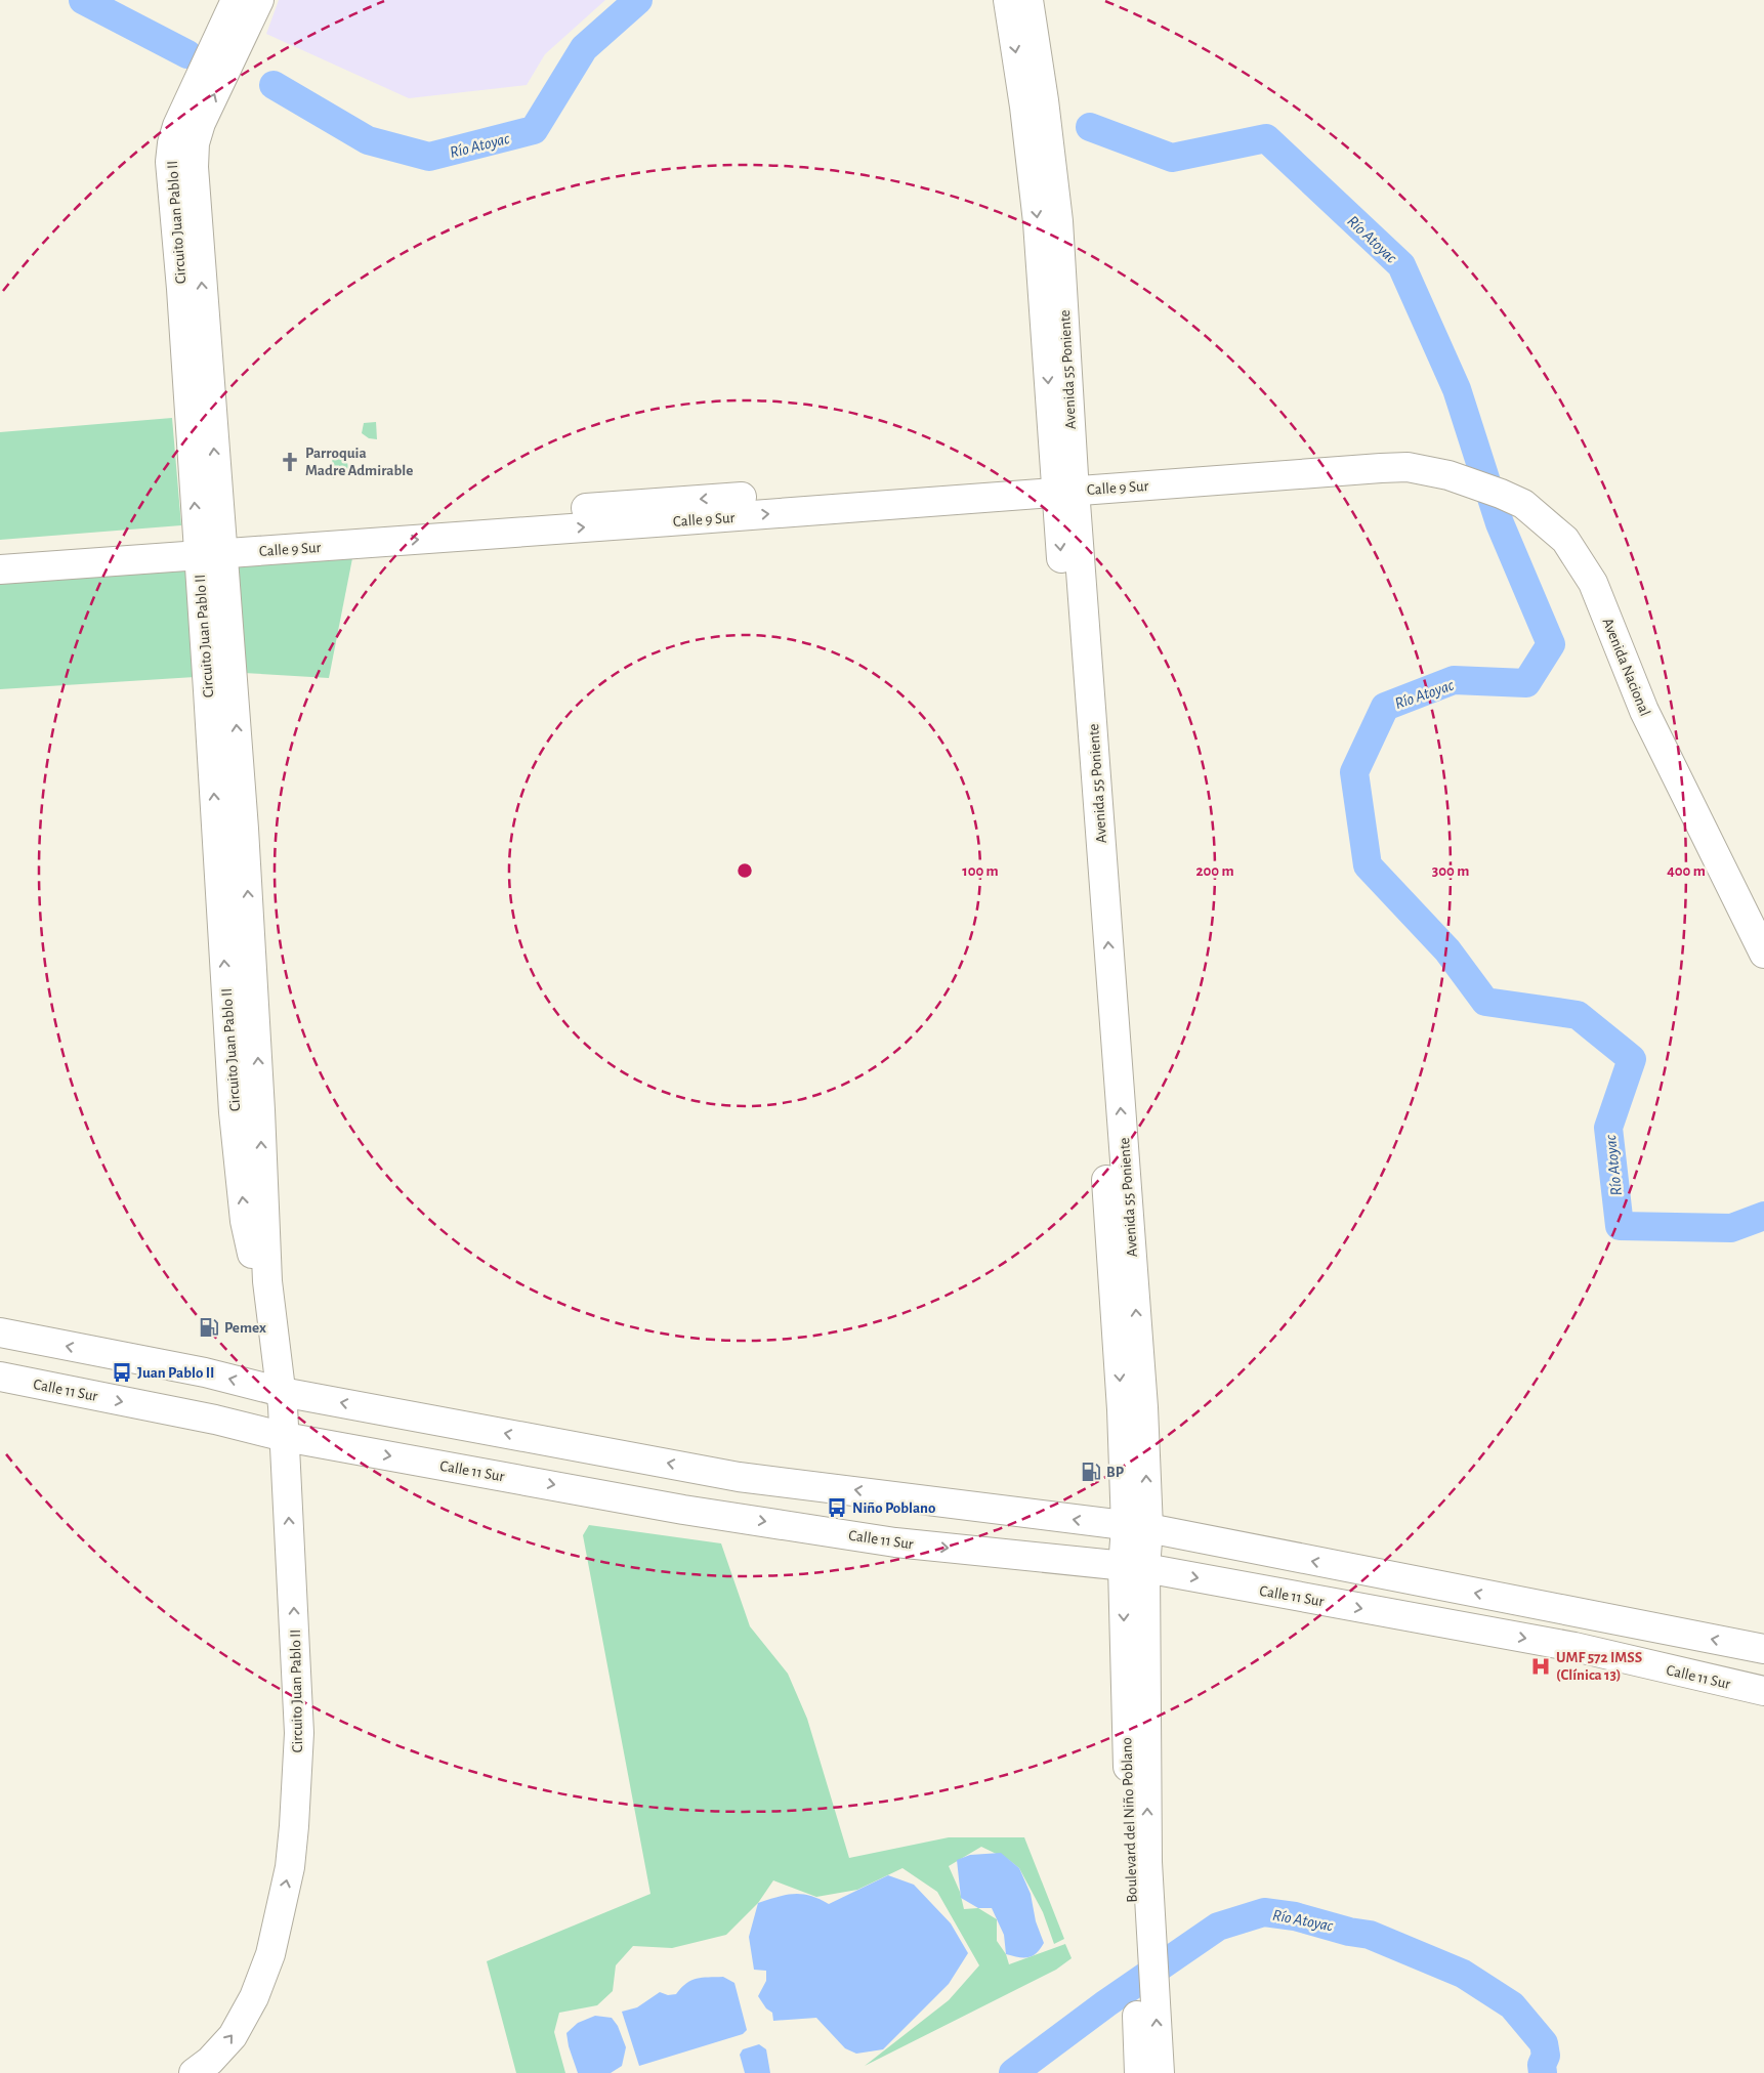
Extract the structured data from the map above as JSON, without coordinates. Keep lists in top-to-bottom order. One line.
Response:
{"streets":{"main road":["Circuito Juan Pablo II","Avenida 55 Poniente","Calle 9 Sur","Avenida Nacional","Calle 11 Sur","Boulevard del Niño Poblano"]},"crossings":[["Circuito Juan Pablo II","Calle 9 Sur"],["Circuito Juan Pablo II","Calle 11 Sur"],["Avenida 55 Poniente","Calle 9 Sur"],["Avenida 55 Poniente","Calle 11 Sur"],["Avenida 55 Poniente","Boulevard del Niño Poblano"],["Calle 9 Sur","Avenida Nacional"],["Calle 11 Sur","Boulevard del Niño Poblano"]],"one_way":["Circuito Juan Pablo II"],"water":["Río Atoyac"],"places":{"church":["Parroquia Madre Admirable"],"fuel station":["Pemex","BP"],"bus stop":["Juan Pablo II","Niño Poblano"],"hospital":["UMF 572 IMSS (Clínica 13)"]},"rings":["100 m","200 m","300 m","400 m"]}
